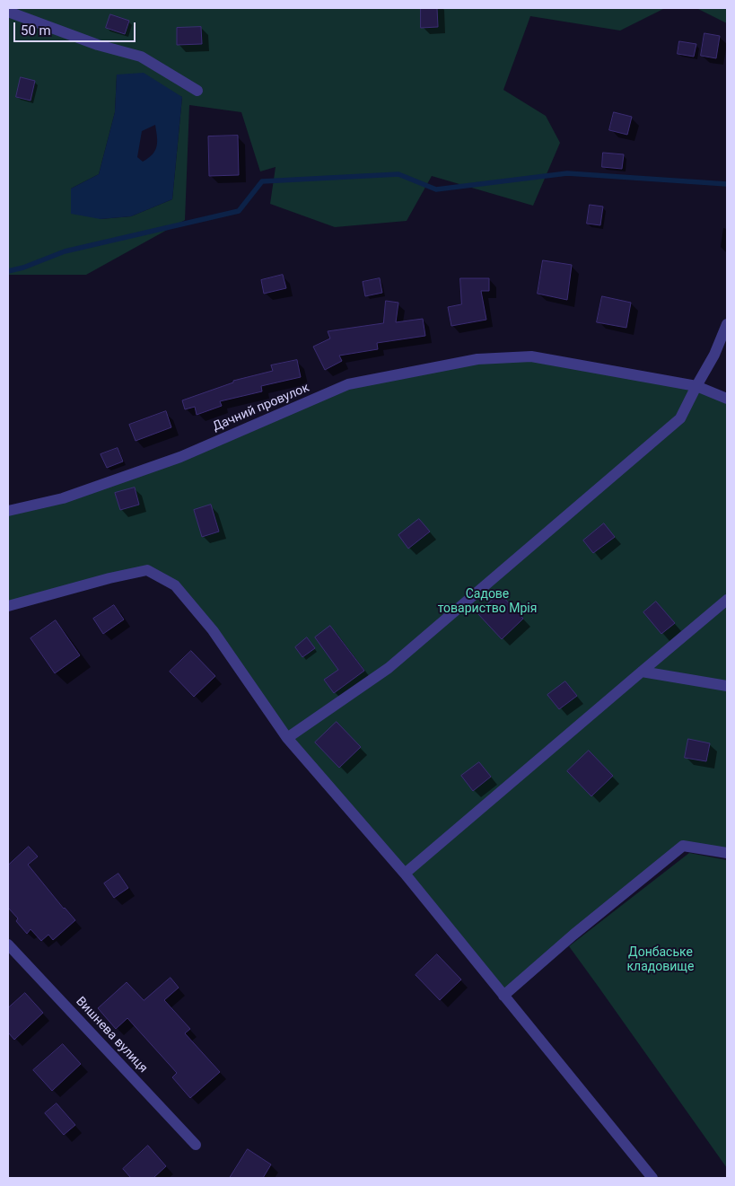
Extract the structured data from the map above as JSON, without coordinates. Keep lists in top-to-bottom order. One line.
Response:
{"streets":{"street":["Дачний провулок","Вишнева вулиця"]},"parks":["Садове товариство Мрія","Донбаське кладовище"],"scale_bar":"50 m"}
